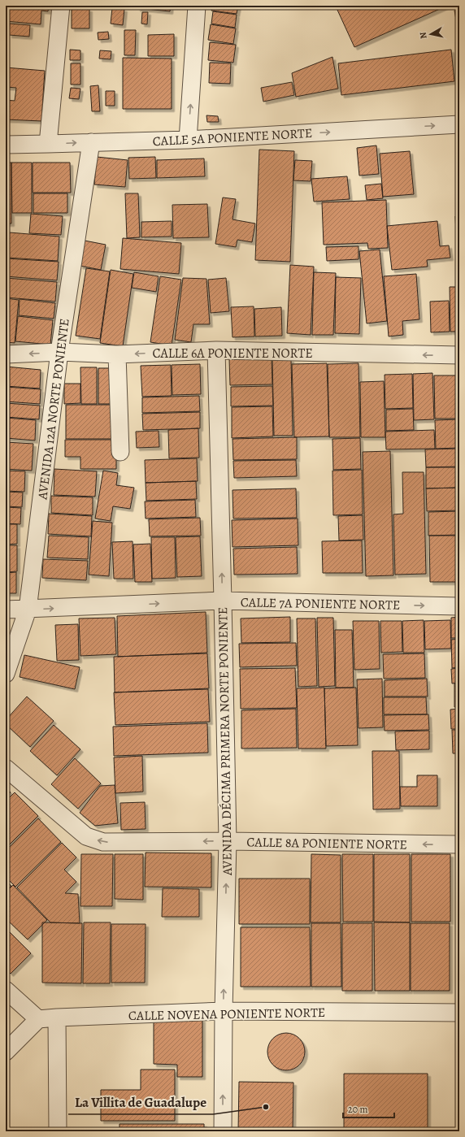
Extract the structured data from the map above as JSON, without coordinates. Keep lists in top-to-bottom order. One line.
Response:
{"streets":{"street":["CALLE 5A PONIENTE NORTE","CALLE 6A PONIENTE NORTE","AVENIDA 12A NORTE PONIENTE","CALLE 7A PONIENTE NORTE","AVENIDA DÉCIMA PRIMERA NORTE PONIENTE","CALLE 8A PONIENTE NORTE","CALLE NOVENA PONIENTE NORTE"]},"crossings":[["CALLE 5A PONIENTE NORTE","AVENIDA 12A NORTE PONIENTE"],["CALLE 6A PONIENTE NORTE","AVENIDA 12A NORTE PONIENTE"],["CALLE 6A PONIENTE NORTE","AVENIDA DÉCIMA PRIMERA NORTE PONIENTE"],["AVENIDA 12A NORTE PONIENTE","CALLE 7A PONIENTE NORTE"],["CALLE 7A PONIENTE NORTE","AVENIDA DÉCIMA PRIMERA NORTE PONIENTE"],["AVENIDA DÉCIMA PRIMERA NORTE PONIENTE","CALLE 8A PONIENTE NORTE"],["AVENIDA DÉCIMA PRIMERA NORTE PONIENTE","CALLE NOVENA PONIENTE NORTE"]],"one_way":["CALLE 5A PONIENTE NORTE","CALLE 6A PONIENTE NORTE","CALLE 7A PONIENTE NORTE","AVENIDA DÉCIMA PRIMERA NORTE PONIENTE","CALLE 8A PONIENTE NORTE"],"places":["La Villita de Guadalupe"],"scale_bar":"20 m","north":"left"}
